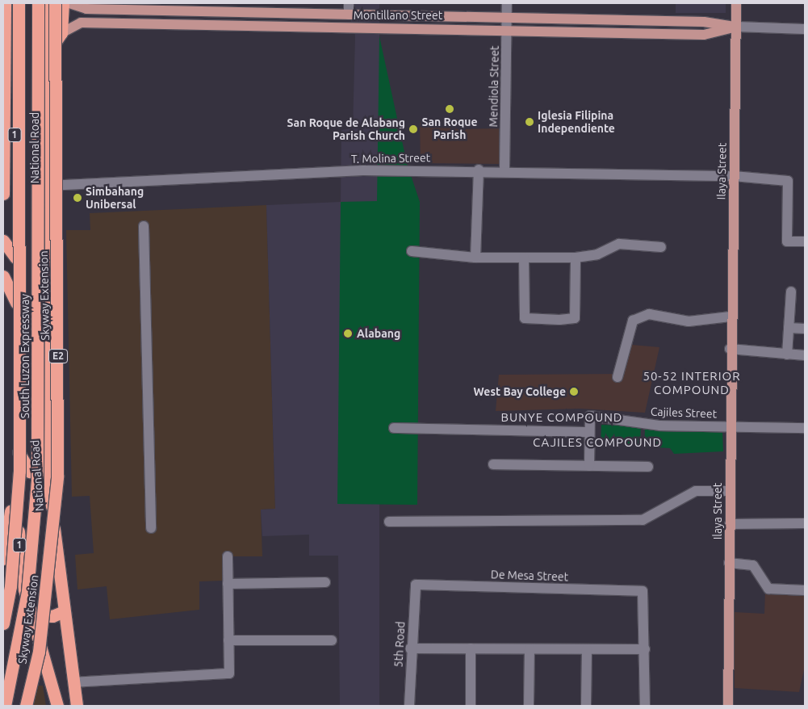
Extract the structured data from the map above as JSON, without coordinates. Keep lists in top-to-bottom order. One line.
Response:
{"streets":{"highway":["1","National Road","Skyway Extension","South Luzon Expressway","E2"],"main road":["Montillano Street","Ilaya Street"],"street":["Mendiola Street","T. Molina Street","Cajiles Street","De Mesa Street","5th Road"]},"crossings":[["Montillano Street","Mendiola Street"],["Montillano Street","Ilaya Street"],["Mendiola Street","T. Molina Street"],["National Road","T. Molina Street"],["National Road","South Luzon Expressway"],["T. Molina Street","Ilaya Street"],["Ilaya Street","Cajiles Street"],["De Mesa Street","5th Road"]],"districts":["50-52 INTERIOR COMPOUND","BUNYE COMPOUND","CAJILES COMPOUND"],"places":["San Roque Parish","Iglesia Filipina Independiente","San Roque de Alabang Parish Church","Simbahang Unibersal","Alabang","West Bay College"]}
